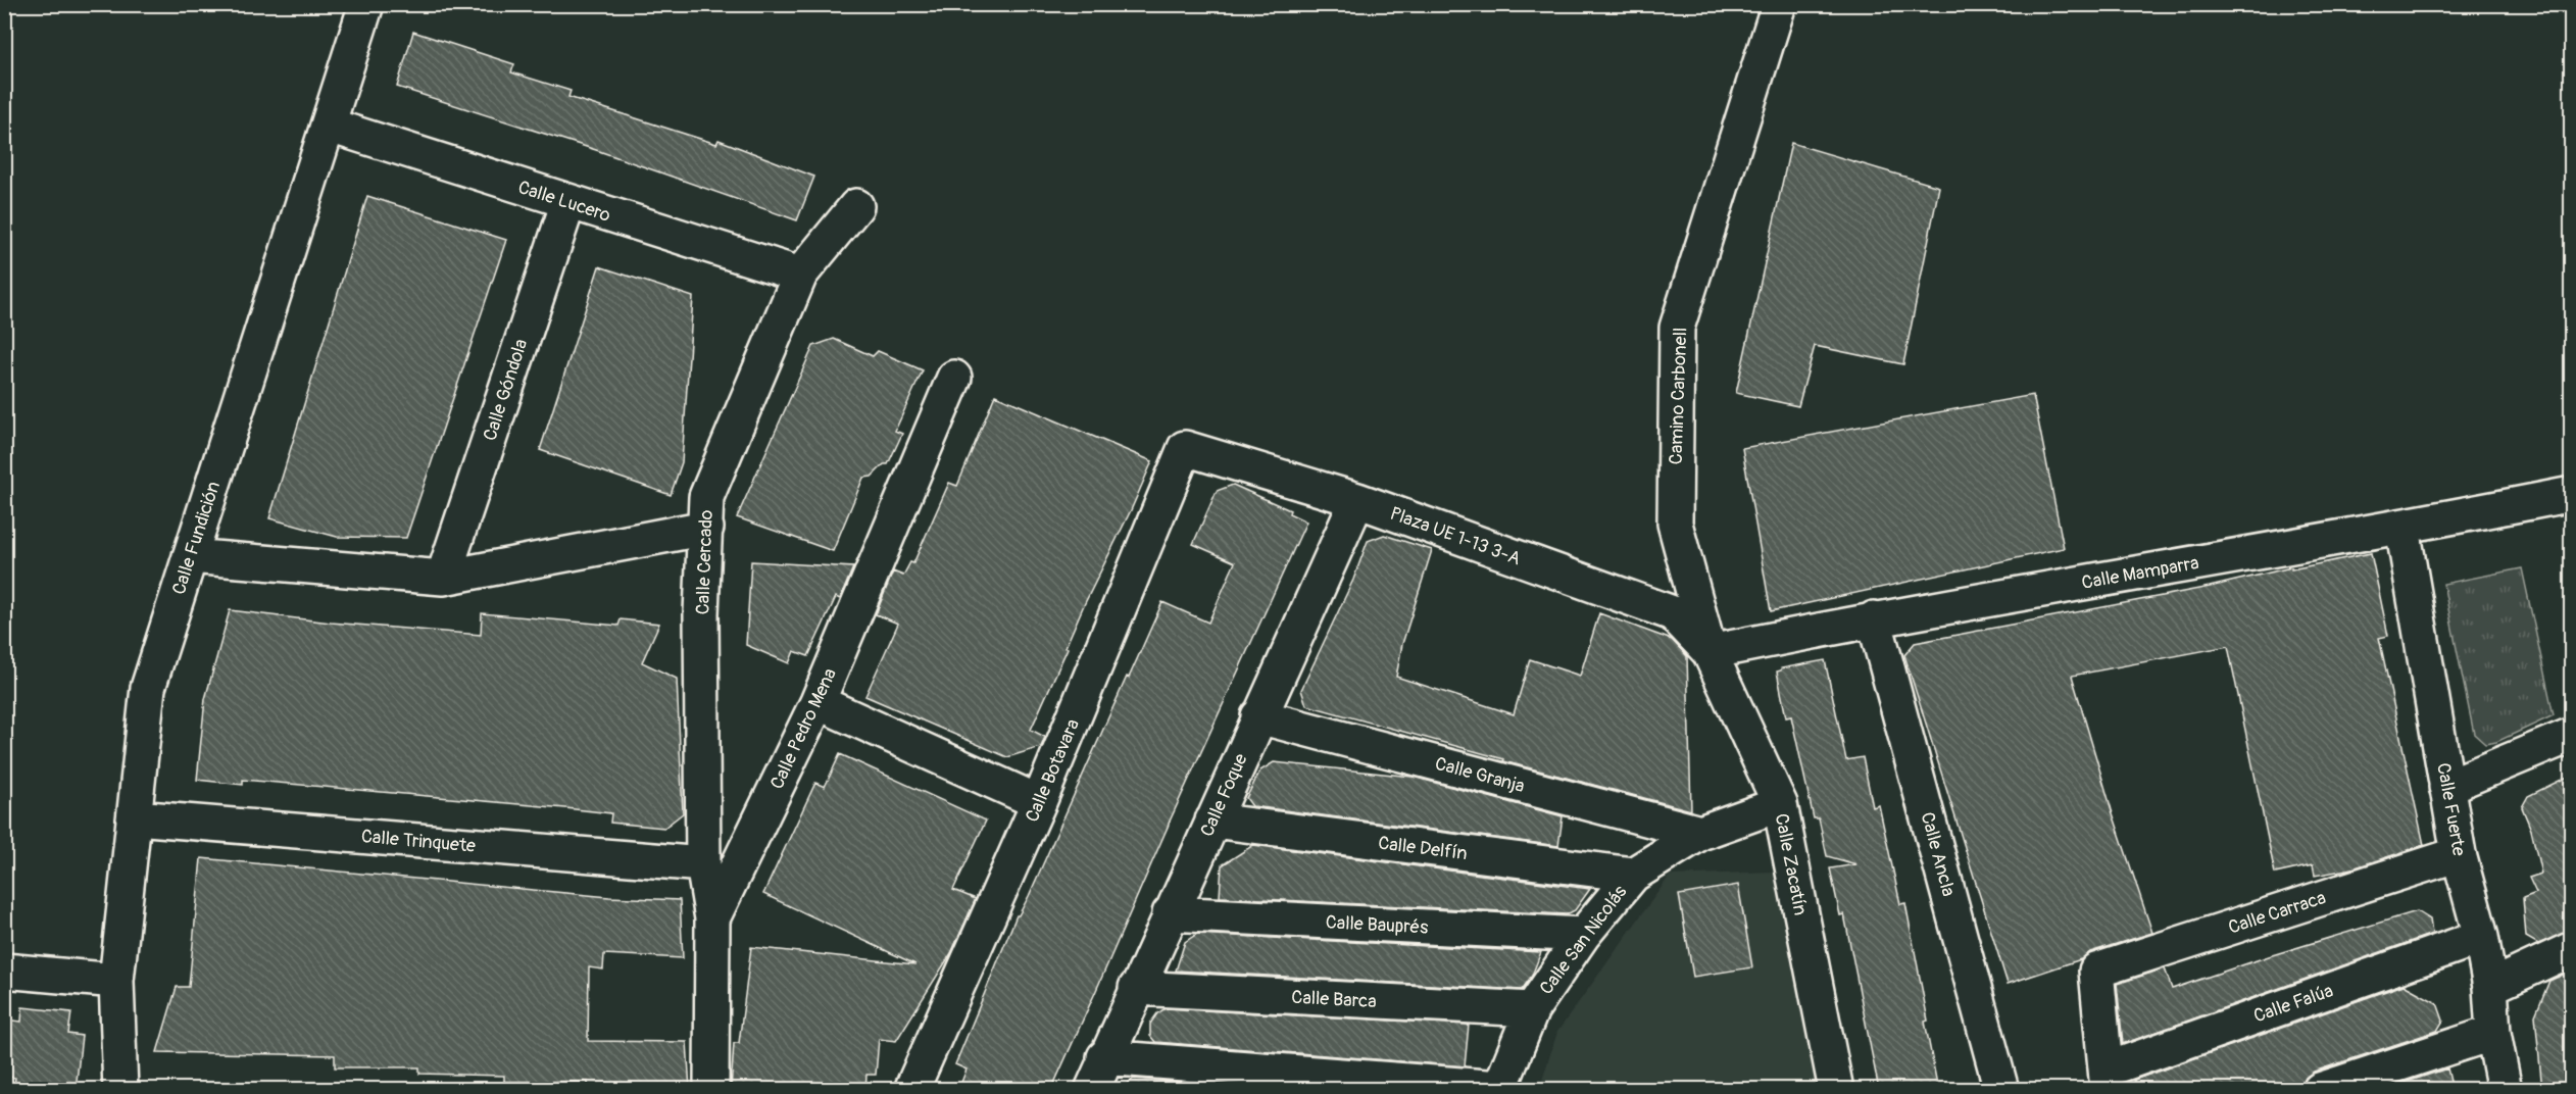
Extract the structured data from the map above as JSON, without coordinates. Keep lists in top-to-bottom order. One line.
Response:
{"streets":{"street":["Calle Lucero","Calle Góndola","Camino Carbonell","Plaza UE 1-13 3-A","Calle Fundición","Calle Cercado","Calle Mamparra","Calle Pedro Mena","Calle Botavara","Calle Granja","Calle Foque","Calle Fuerte","Calle Trinquete","Calle Delfín","Calle Ancla","Calle Zacatín","Calle Carraca","Calle Bauprés","Calle San Nicolás","Calle Barca","Calle Falúa"]},"crossings":[["Calle Lucero","Calle Góndola"],["Calle Lucero","Calle Fundición"],["Calle Lucero","Calle Cercado"],["Camino Carbonell","Plaza UE 1-13 3-A"],["Camino Carbonell","Calle Mamparra"],["Camino Carbonell","Calle Zacatín"],["Plaza UE 1-13 3-A","Calle Mamparra"],["Plaza UE 1-13 3-A","Calle Botavara"],["Plaza UE 1-13 3-A","Calle Foque"],["Plaza UE 1-13 3-A","Calle Zacatín"],["Calle Fundición","Calle Trinquete"],["Calle Cercado","Calle Pedro Mena"],["Calle Cercado","Calle Trinquete"],["Calle Mamparra","Calle Fuerte"],["Calle Mamparra","Calle Ancla"],["Calle Mamparra","Calle Zacatín"],["Calle Granja","Calle Foque"],["Calle Granja","Calle San Nicolás"],["Calle Foque","Calle Delfín"],["Calle Foque","Calle Bauprés"],["Calle Foque","Calle Barca"],["Calle Fuerte","Calle Carraca"],["Calle Fuerte","Calle Falúa"],["Calle Delfín","Calle San Nicolás"],["Calle Zacatín","Calle San Nicolás"],["Calle Carraca","Calle Falúa"],["Calle Bauprés","Calle San Nicolás"],["Calle San Nicolás","Calle Barca"]]}
